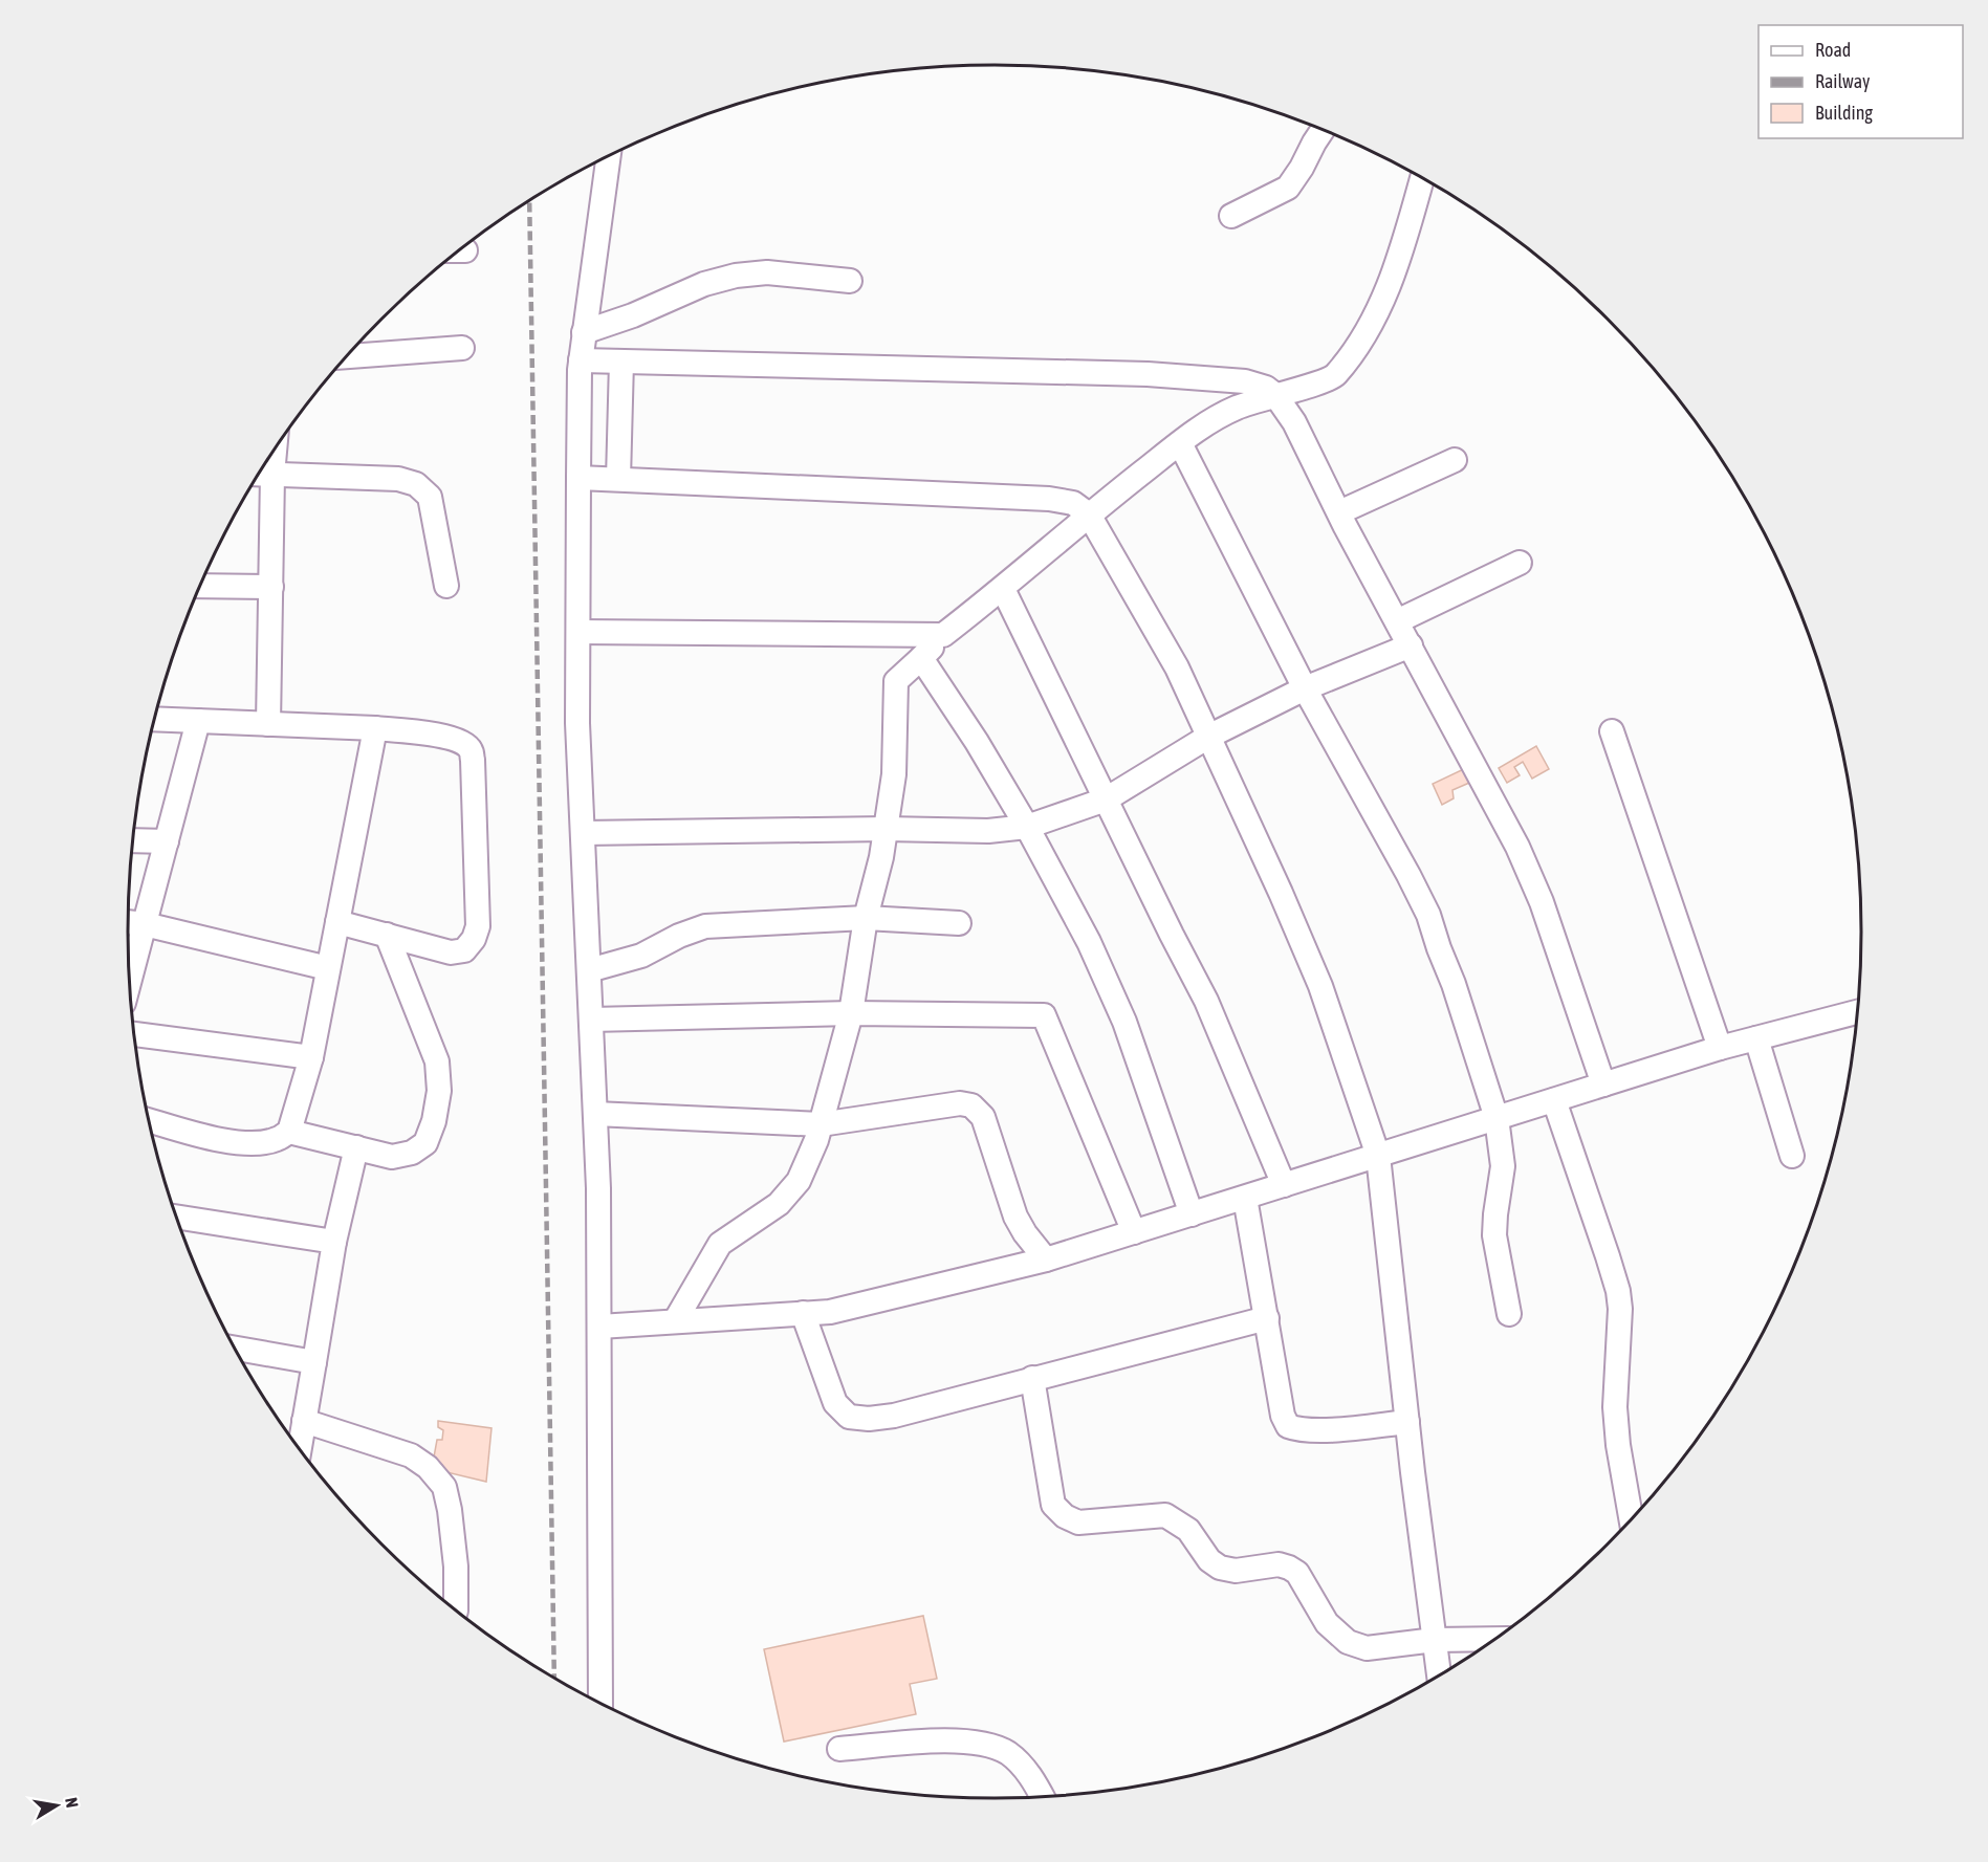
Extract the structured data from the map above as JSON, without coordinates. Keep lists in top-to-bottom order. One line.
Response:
{"legend":["Road","Railway","Building"],"north":"right"}
